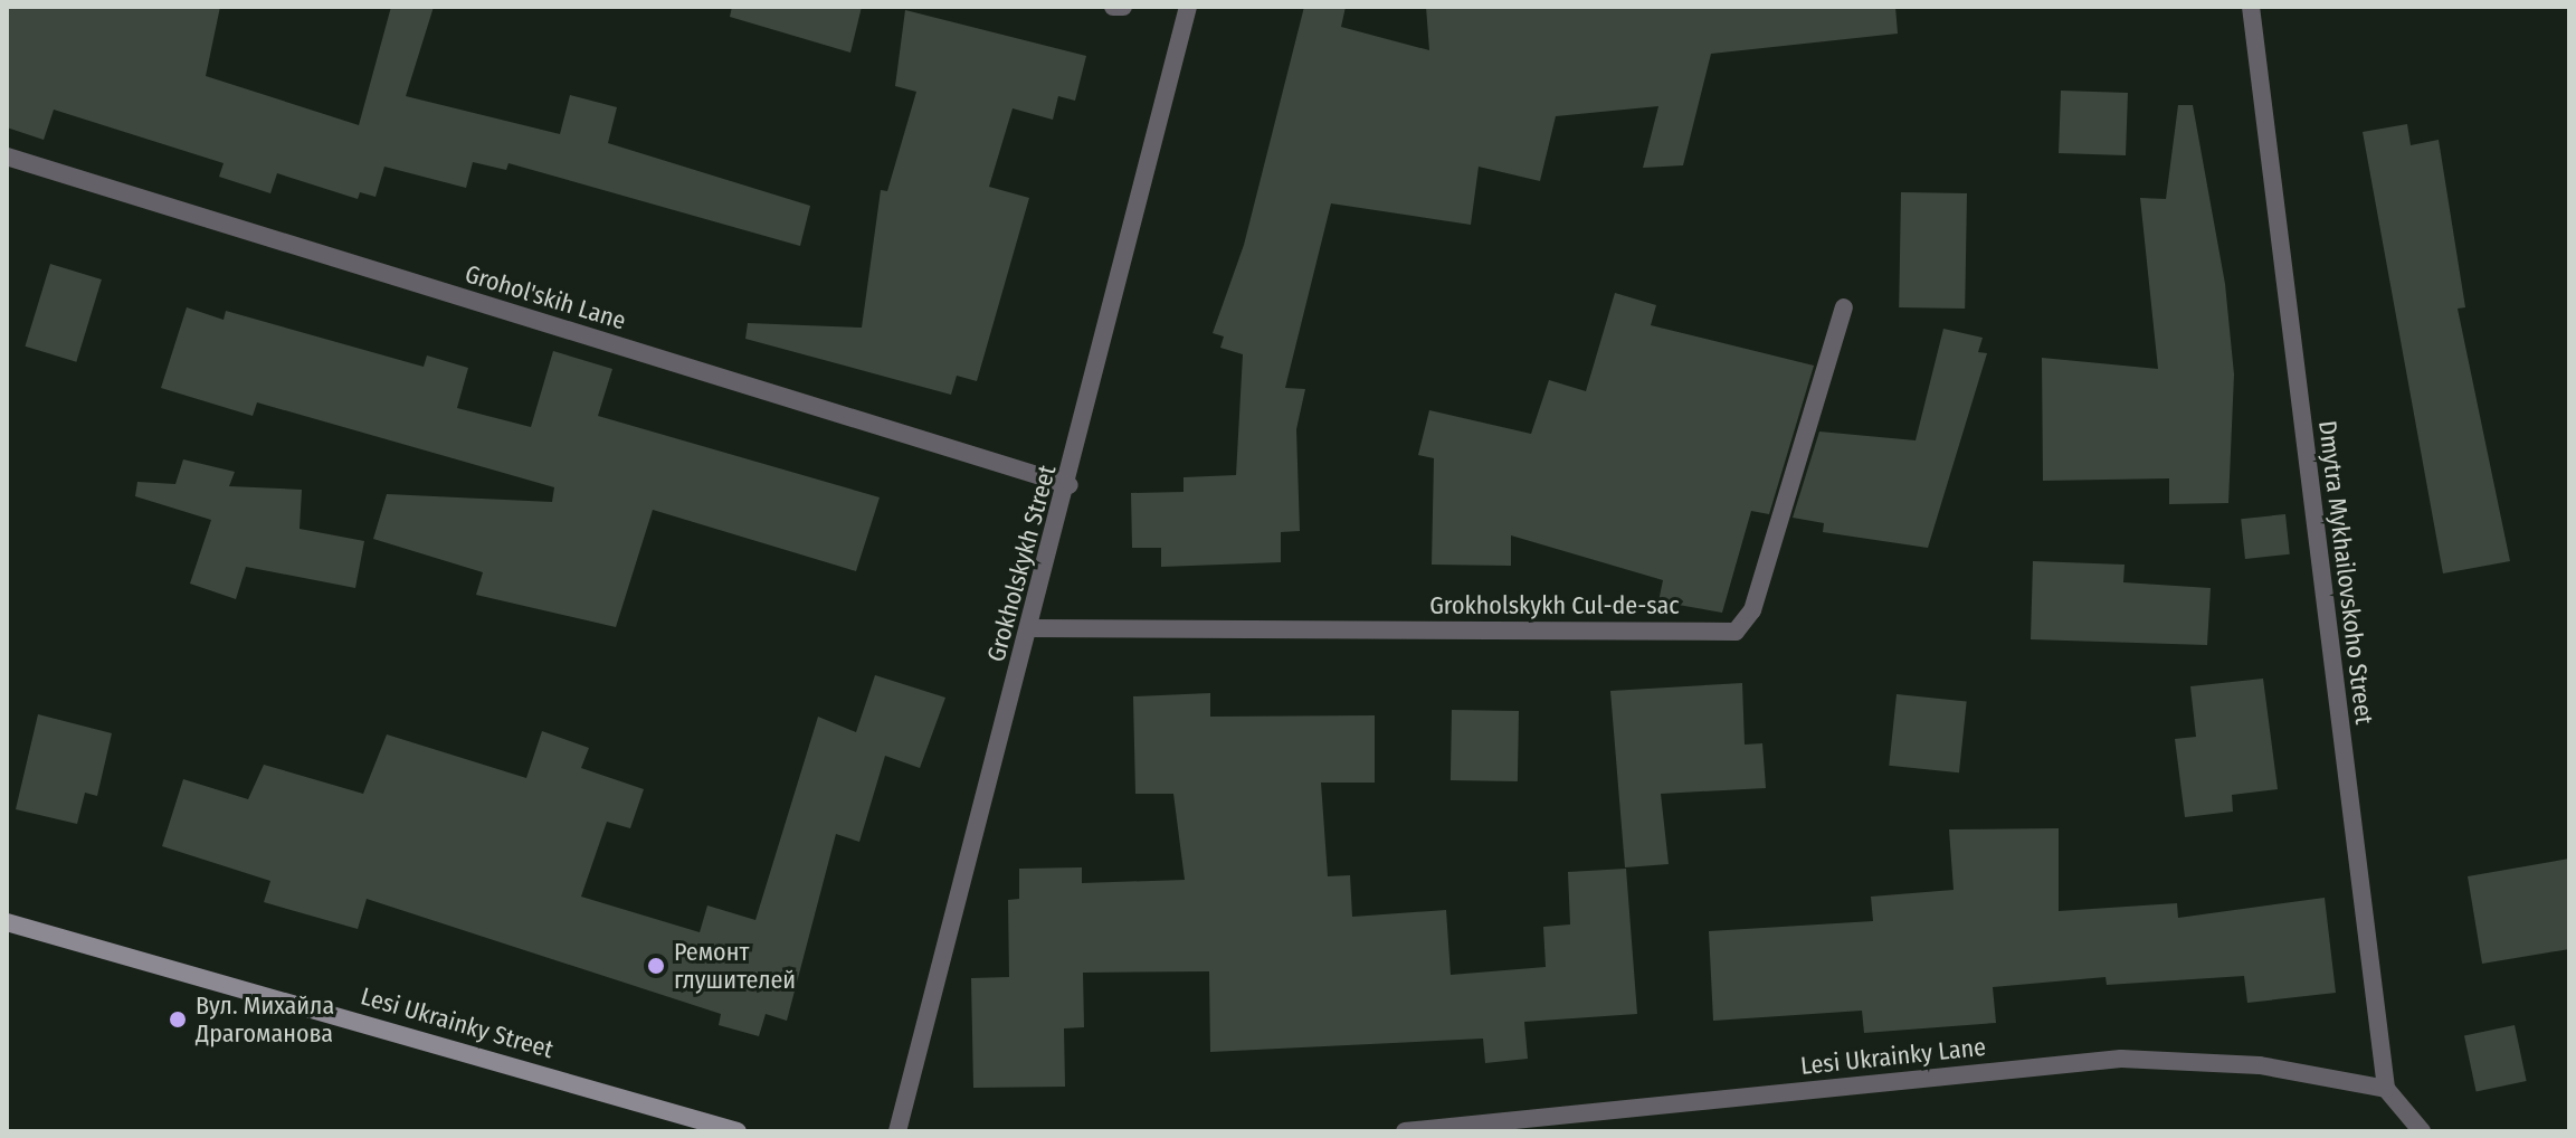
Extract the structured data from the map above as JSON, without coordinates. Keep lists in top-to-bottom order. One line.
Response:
{"streets":{"main road":["Lesi Ukrainky Street"],"street":["Grohol'skih Lane","Grokholskykh Street","Dmytra Mykhailovskoho Street","Grokholskykh Сul-de-sac","Lesi Ukrainky Lane"]},"crossings":[["Grohol'skih Lane","Grokholskykh Street"],["Grokholskykh Street","Grokholskykh Сul-de-sac"],["Dmytra Mykhailovskoho Street","Lesi Ukrainky Lane"]],"places":["Ремонт глушителей","Вул. Михайла Драгоманова"]}
